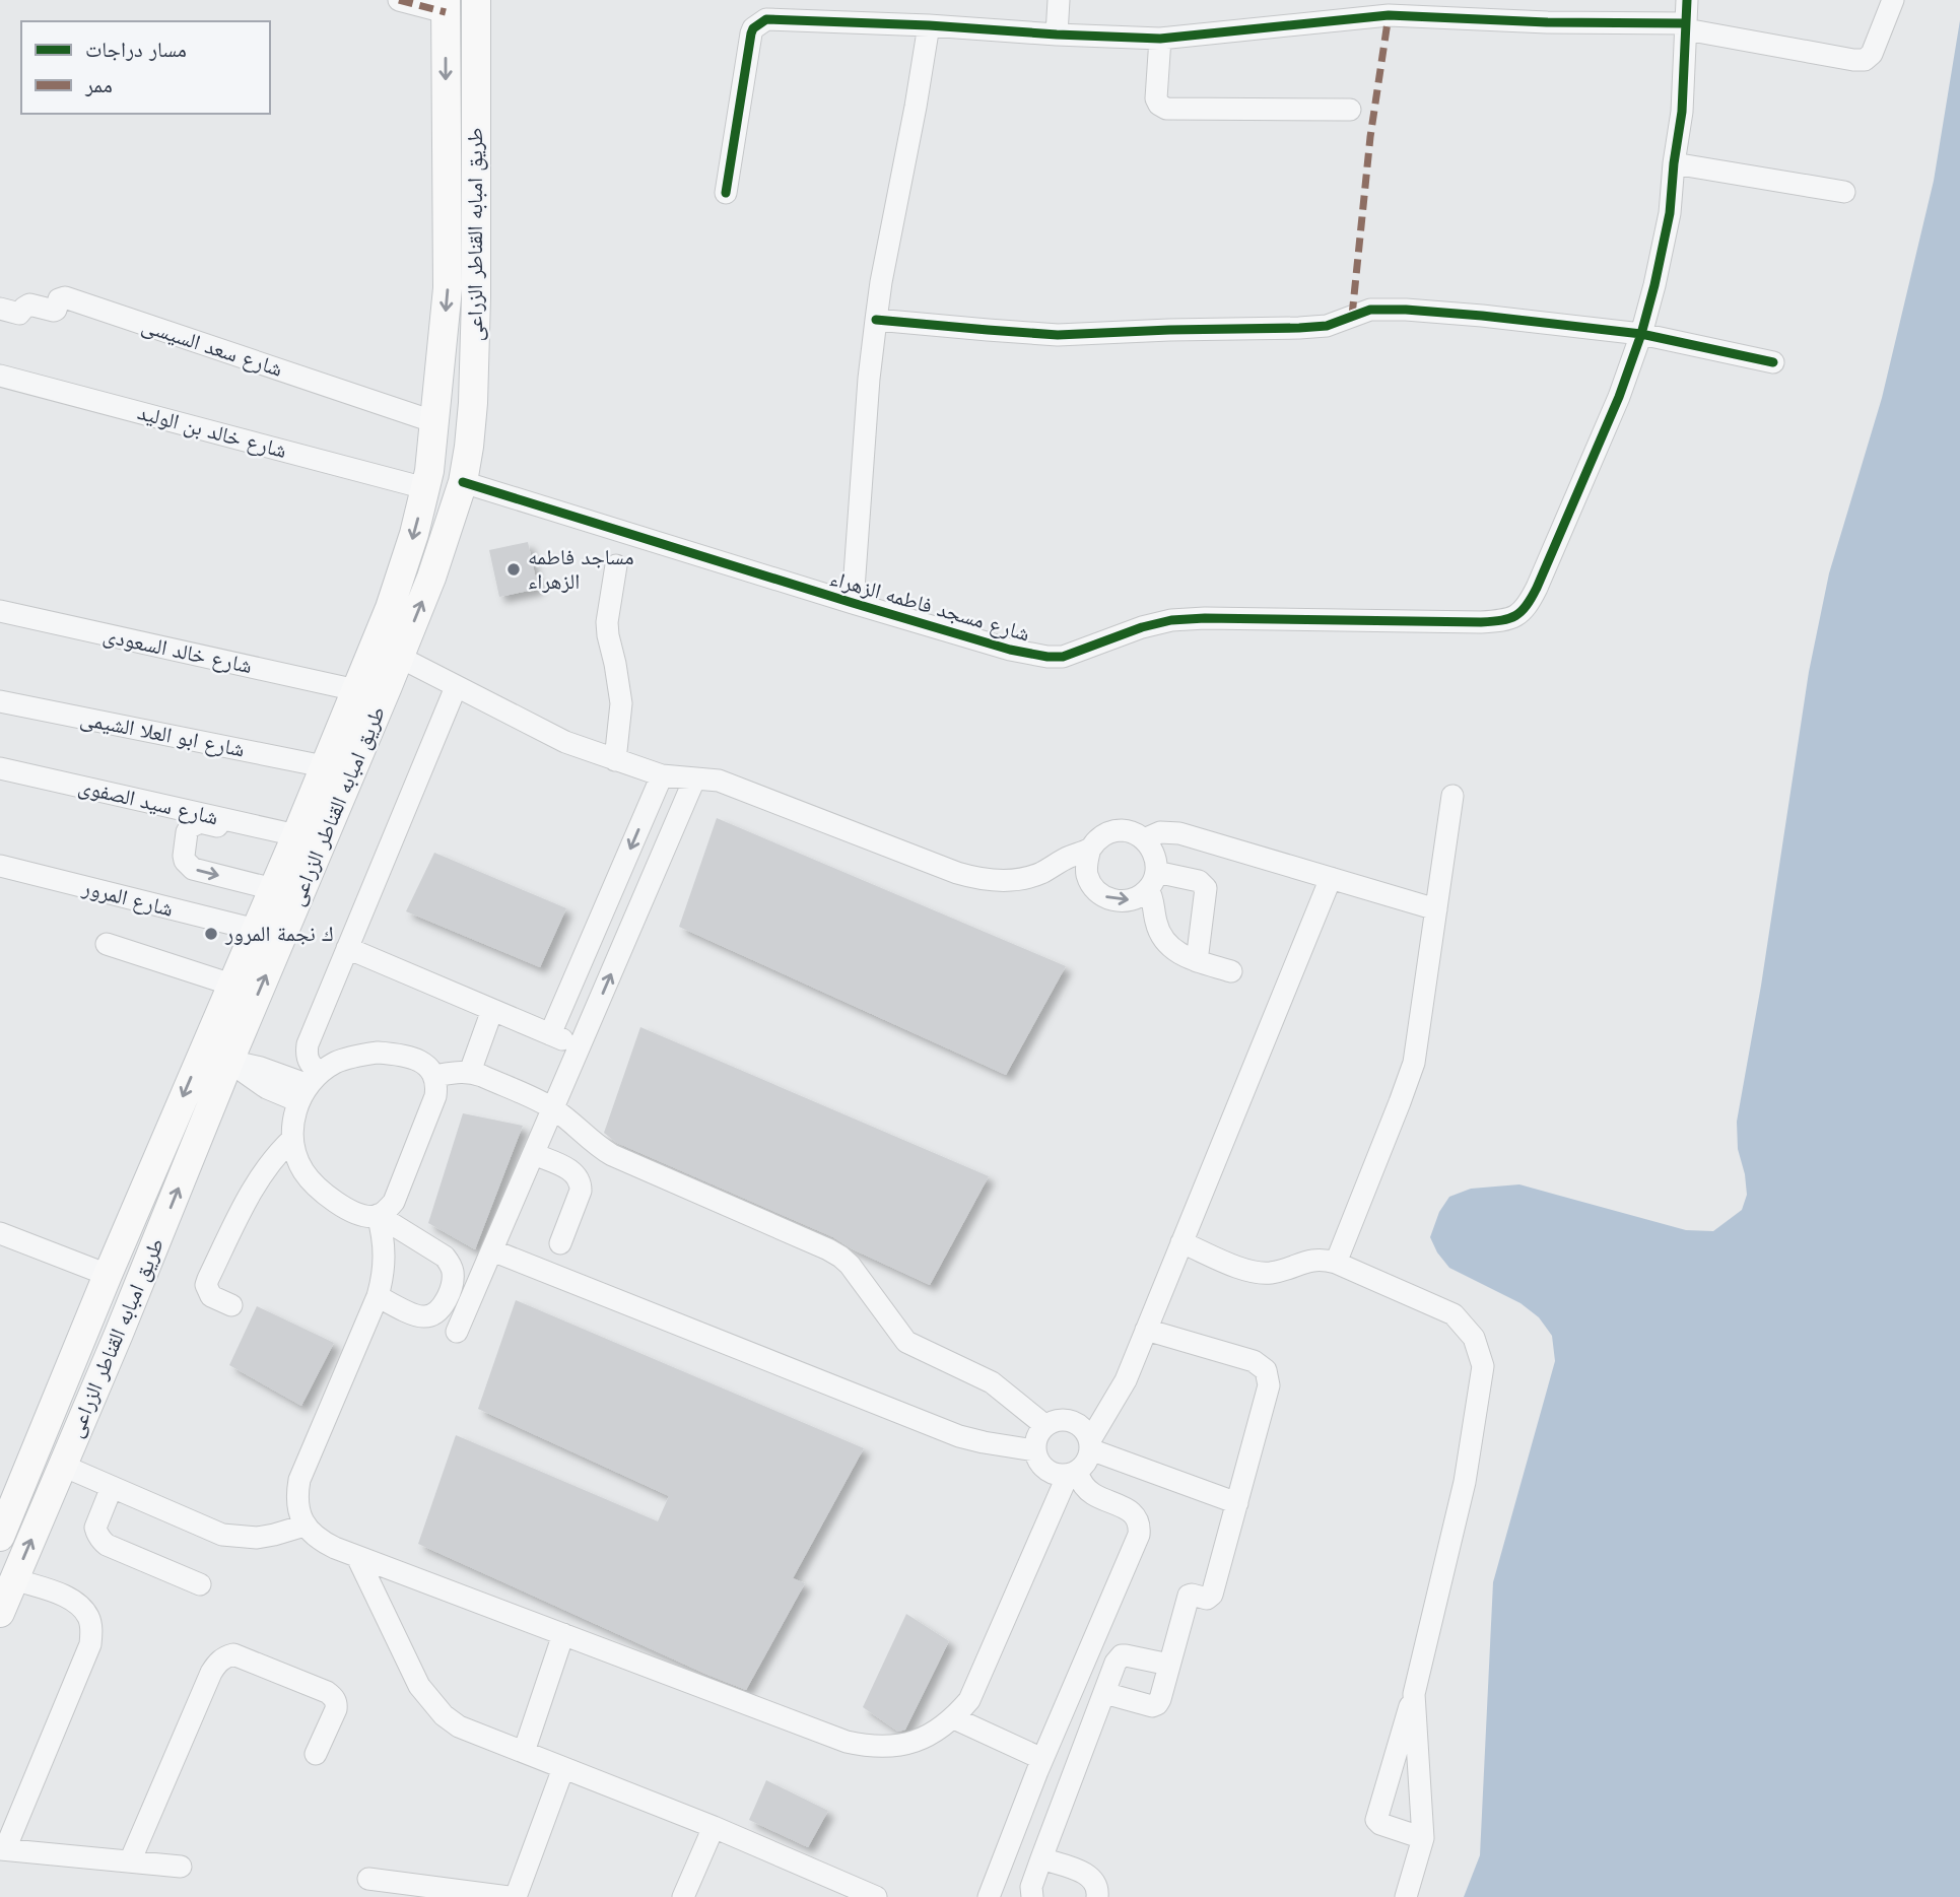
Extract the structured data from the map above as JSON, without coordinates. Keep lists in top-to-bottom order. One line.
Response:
{"streets":{"main road":["طريق امبابه القناطر الزراعى"],"street":["شارع سعد السيسى","شارع خالد بن الوليد","شارع مسجد فاطمه الزهراء","شارع خالد السعودى","شارع ابو العلا الشيمى","شارع سيد الصفوى","شارع المرور"]},"crossings":[["طريق امبابه القناطر الزراعى","شارع سعد السيسى"],["طريق امبابه القناطر الزراعى","شارع خالد بن الوليد"],["طريق امبابه القناطر الزراعى","شارع مسجد فاطمه الزهراء"],["طريق امبابه القناطر الزراعى","شارع خالد السعودى"],["طريق امبابه القناطر الزراعى","شارع ابو العلا الشيمى"],["طريق امبابه القناطر الزراعى","شارع سيد الصفوى"],["طريق امبابه القناطر الزراعى","شارع المرور"]],"places":["مساجد فاطمه الزهراء","ك نجمة المرور"],"legend":["مسار دراجات","ممر"]}
